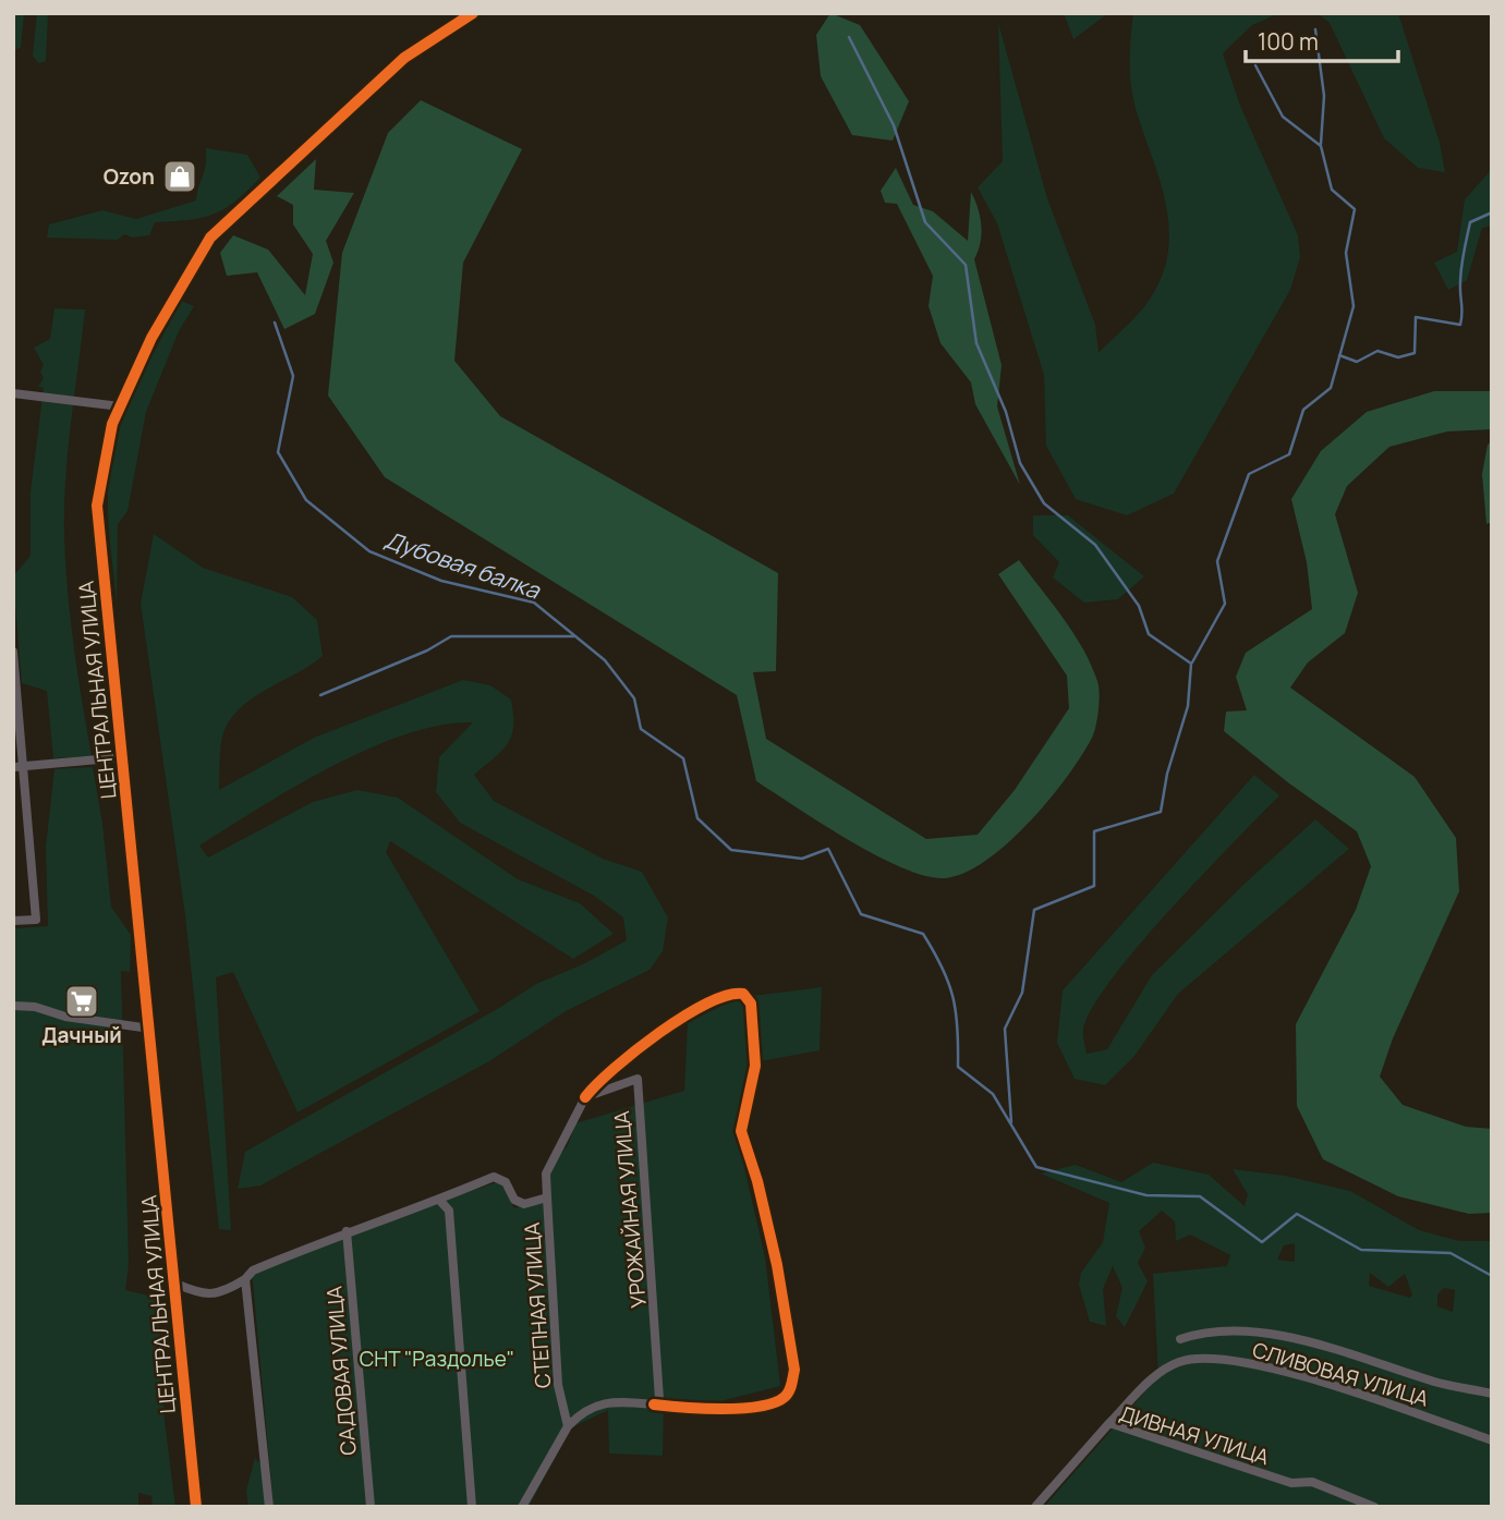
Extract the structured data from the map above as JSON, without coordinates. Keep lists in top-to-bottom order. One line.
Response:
{"streets":{"street":["ЦЕНТРАЛЬНАЯ УЛИЦА","УРОЖАЙНАЯ УЛИЦА","СТЕПНАЯ УЛИЦА","САДОВАЯ УЛИЦА","СЛИВОВАЯ УЛИЦА","ДИВНАЯ УЛИЦА"]},"crossings":[["ЦЕНТРАЛЬНАЯ УЛИЦА","СТЕПНАЯ УЛИЦА"],["УРОЖАЙНАЯ УЛИЦА","СТЕПНАЯ УЛИЦА"],["СТЕПНАЯ УЛИЦА","САДОВАЯ УЛИЦА"],["СЛИВОВАЯ УЛИЦА","ДИВНАЯ УЛИЦА"]],"water":["Дубовая балка"],"parks":["СНТ \"Раздолье\""],"places":{"shop":["Ozon"],"supermarket":["Дачный"]},"scale_bar":"100 m"}
